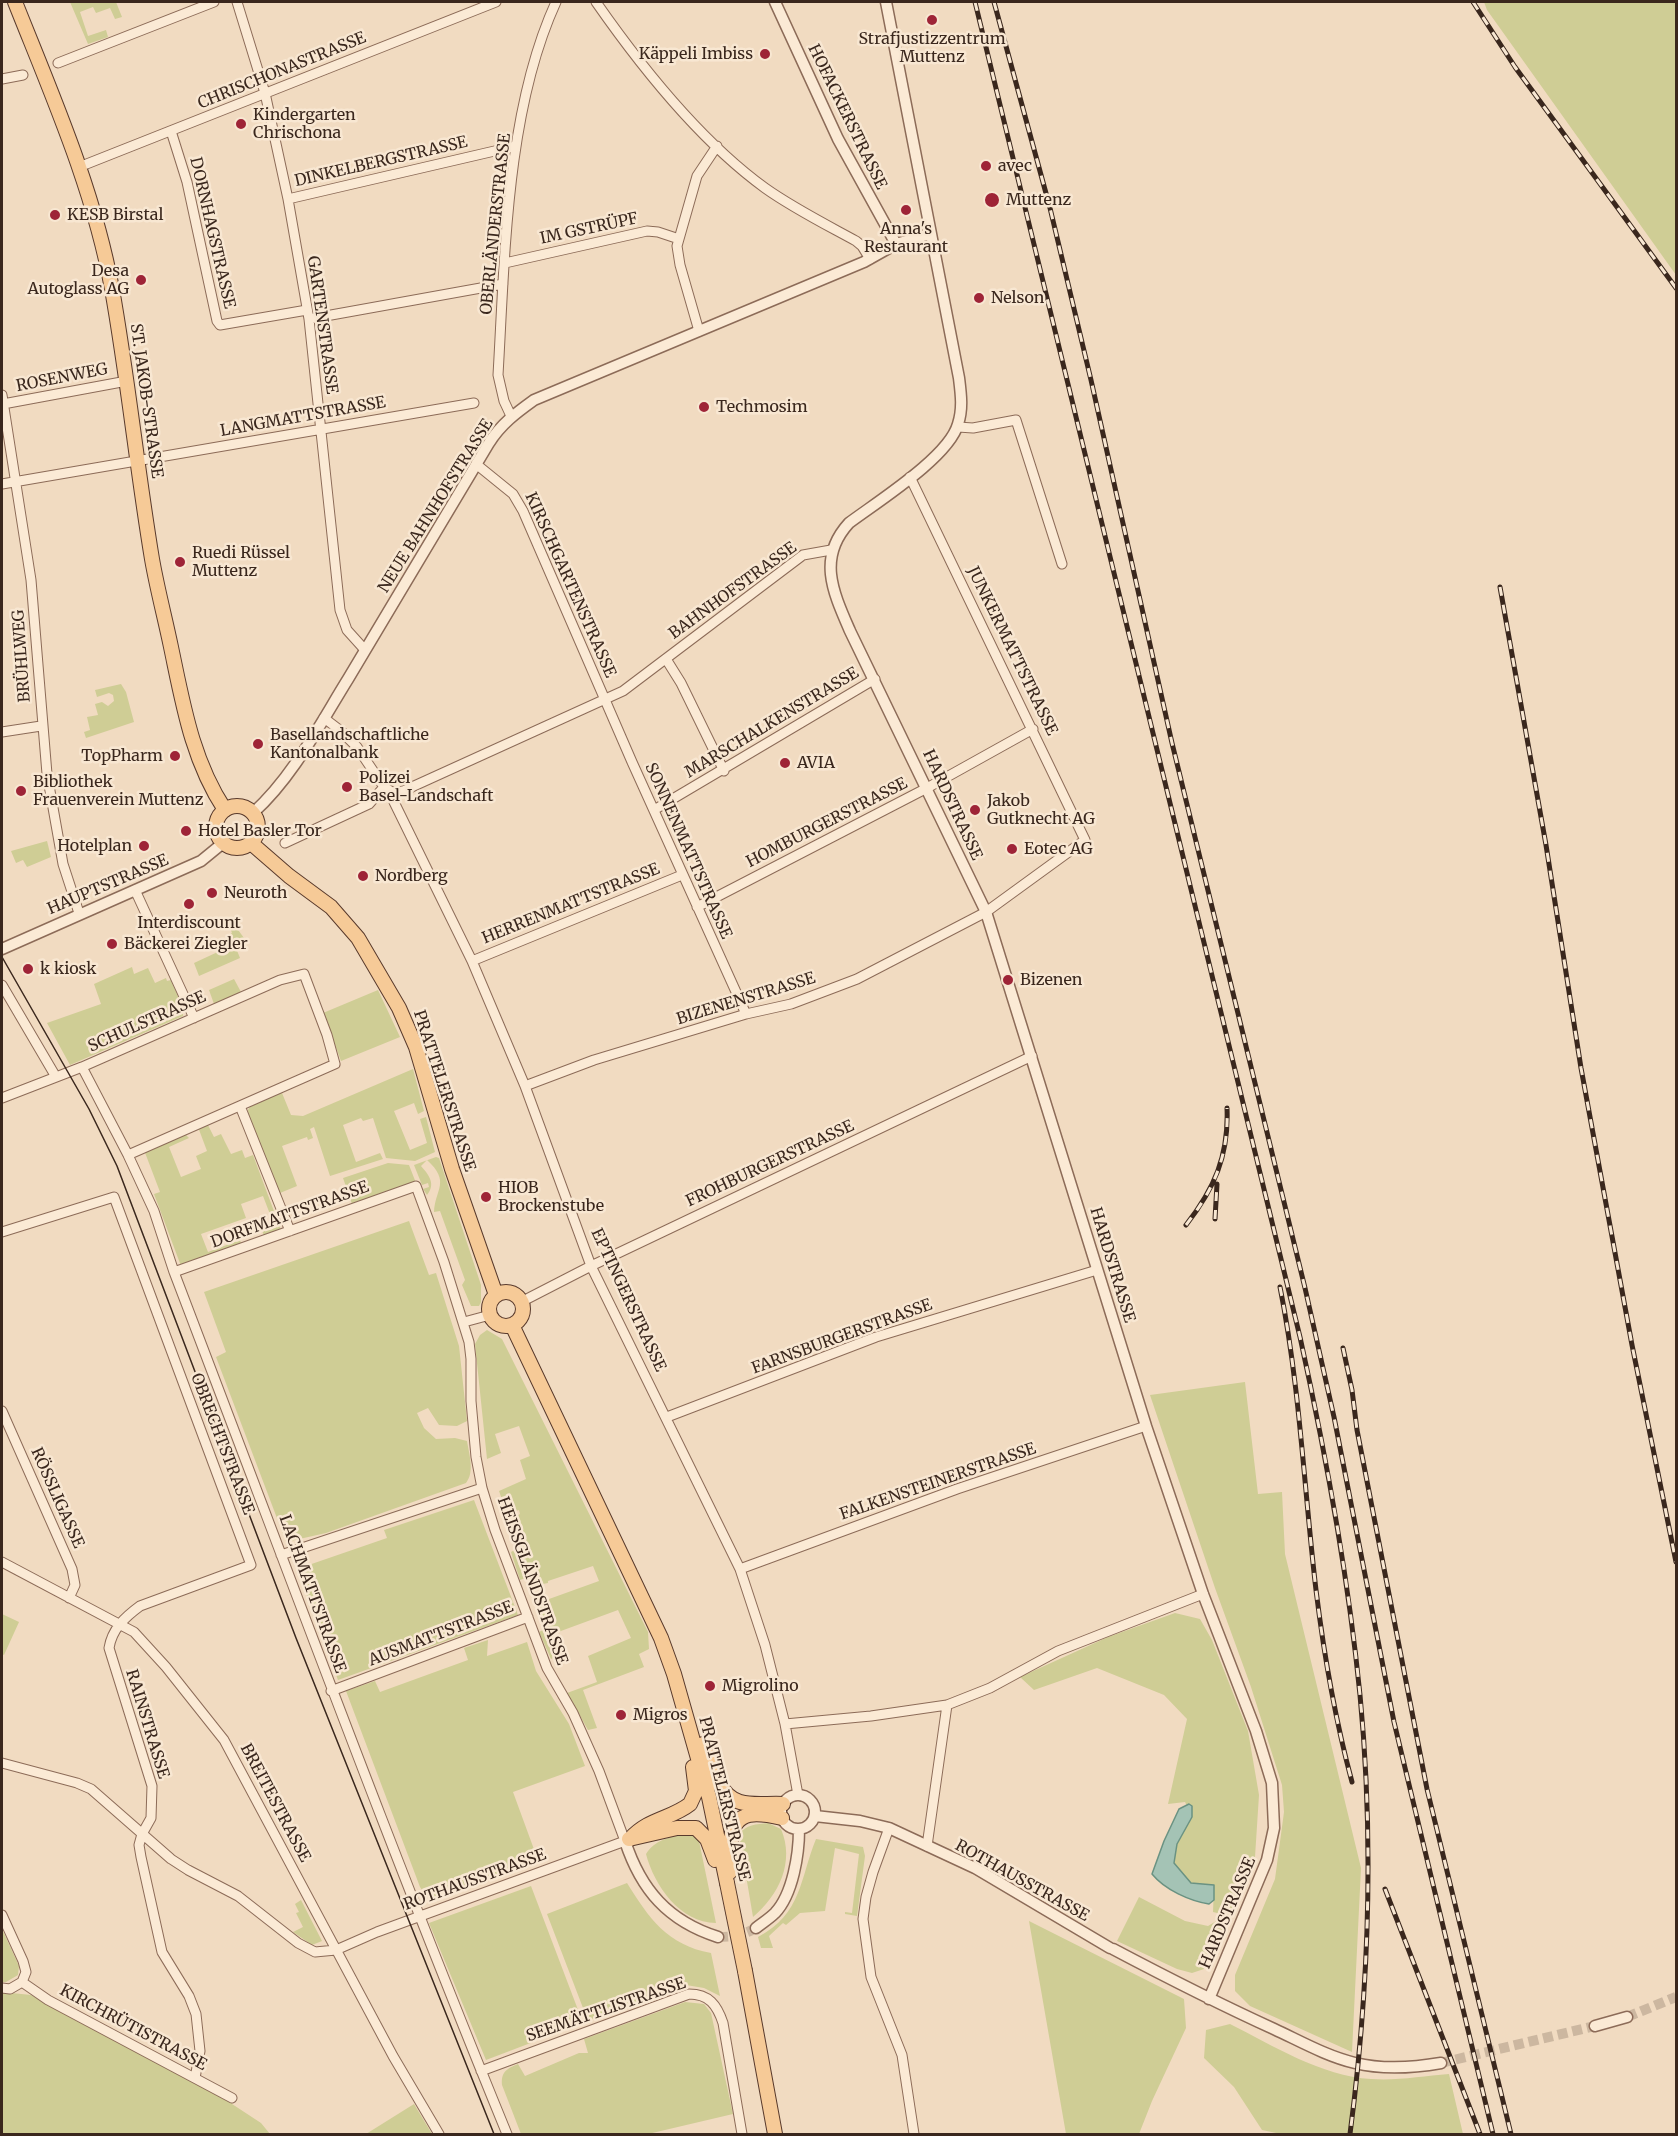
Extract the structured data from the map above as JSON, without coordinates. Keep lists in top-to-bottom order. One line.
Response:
{"streets":{"main road":["ST. JAKOB-STRASSE","PRATTELERSTRASSE"],"street":["CHRISCHONASTRASSE","HOFACKERSTRASSE","DINKELBERGSTRASSE","OBERLÄNDERSTRASSE","IM GSTRÜPF","DORNHAGSTRASSE","GARTENSTRASSE","ROSENWEG","LANGMATTSTRASSE","NEUE BAHNHOFSTRASSE","KIRSCHGARTENSTRASSE","BAHNHOFSTRASSE","JUNKERMATTSTRASSE","BRÜHLWEG","MARSCHALKENSTRASSE","HARDSTRASSE","HOMBURGERSTRASSE","SONNENMATTSTRASSE","HAUPTSTRASSE","HERRENMATTSTRASSE","BIZENENSTRASSE","SCHULSTRASSE","FROHBURGERSTRASSE","DORFMATTSTRASSE","EPTINGERSTRASSE","FARNSBURGERSTRASSE","OBRECHTSTRASSE","FALKENSTEINERSTRASSE","RÖSSLIGASSE","HEISSGLÄNDSTRASSE","LACHMATTSTRASSE","AUSMATTSTRASSE","RAINSTRASSE","BREITESTRASSE","ROTHAUSSTRASSE","SEEMÄTTLISTRASSE","KIRCHRÜTISTRASSE"]},"crossings":[["CHRISCHONASTRASSE","DORNHAGSTRASSE"],["CHRISCHONASTRASSE","GARTENSTRASSE"],["CHRISCHONASTRASSE","ST. JAKOB-STRASSE"],["HOFACKERSTRASSE","NEUE BAHNHOFSTRASSE"],["DINKELBERGSTRASSE","OBERLÄNDERSTRASSE"],["DINKELBERGSTRASSE","GARTENSTRASSE"],["OBERLÄNDERSTRASSE","IM GSTRÜPF"],["OBERLÄNDERSTRASSE","NEUE BAHNHOFSTRASSE"],["DORNHAGSTRASSE","GARTENSTRASSE"],["GARTENSTRASSE","LANGMATTSTRASSE"],["GARTENSTRASSE","NEUE BAHNHOFSTRASSE"],["ROSENWEG","ST. JAKOB-STRASSE"],["ROSENWEG","BRÜHLWEG"],["ST. JAKOB-STRASSE","LANGMATTSTRASSE"],["ST. JAKOB-STRASSE","NEUE BAHNHOFSTRASSE"],["ST. JAKOB-STRASSE","HAUPTSTRASSE"],["ST. JAKOB-STRASSE","PRATTELERSTRASSE"],["LANGMATTSTRASSE","BRÜHLWEG"],["NEUE BAHNHOFSTRASSE","KIRSCHGARTENSTRASSE"],["NEUE BAHNHOFSTRASSE","HAUPTSTRASSE"],["NEUE BAHNHOFSTRASSE","PRATTELERSTRASSE"],["KIRSCHGARTENSTRASSE","BAHNHOFSTRASSE"],["KIRSCHGARTENSTRASSE","SONNENMATTSTRASSE"],["BAHNHOFSTRASSE","HARDSTRASSE"],["BAHNHOFSTRASSE","SONNENMATTSTRASSE"],["BAHNHOFSTRASSE","EPTINGERSTRASSE"],["JUNKERMATTSTRASSE","HOMBURGERSTRASSE"],["JUNKERMATTSTRASSE","BIZENENSTRASSE"],["BRÜHLWEG","HAUPTSTRASSE"],["MARSCHALKENSTRASSE","HARDSTRASSE"],["MARSCHALKENSTRASSE","SONNENMATTSTRASSE"],["HARDSTRASSE","HOMBURGERSTRASSE"],["HARDSTRASSE","BIZENENSTRASSE"],["HARDSTRASSE","FROHBURGERSTRASSE"],["HARDSTRASSE","FARNSBURGERSTRASSE"],["HARDSTRASSE","FALKENSTEINERSTRASSE"],["HARDSTRASSE","ROTHAUSSTRASSE"],["HOMBURGERSTRASSE","SONNENMATTSTRASSE"],["SONNENMATTSTRASSE","HERRENMATTSTRASSE"],["SONNENMATTSTRASSE","BIZENENSTRASSE"],["HAUPTSTRASSE","PRATTELERSTRASSE"],["HERRENMATTSTRASSE","EPTINGERSTRASSE"],["BIZENENSTRASSE","EPTINGERSTRASSE"],["SCHULSTRASSE","LACHMATTSTRASSE"],["PRATTELERSTRASSE","FROHBURGERSTRASSE"],["FROHBURGERSTRASSE","EPTINGERSTRASSE"],["DORFMATTSTRASSE","HEISSGLÄNDSTRASSE"],["DORFMATTSTRASSE","LACHMATTSTRASSE"],["EPTINGERSTRASSE","FARNSBURGERSTRASSE"],["EPTINGERSTRASSE","FALKENSTEINERSTRASSE"],["EPTINGERSTRASSE","ROTHAUSSTRASSE"],["OBRECHTSTRASSE","RAINSTRASSE"],["OBRECHTSTRASSE","BREITESTRASSE"],["RÖSSLIGASSE","BREITESTRASSE"],["HEISSGLÄNDSTRASSE","AUSMATTSTRASSE"],["HEISSGLÄNDSTRASSE","ROTHAUSSTRASSE"],["LACHMATTSTRASSE","AUSMATTSTRASSE"],["LACHMATTSTRASSE","ROTHAUSSTRASSE"],["LACHMATTSTRASSE","SEEMÄTTLISTRASSE"],["RAINSTRASSE","BREITESTRASSE"],["RAINSTRASSE","KIRCHRÜTISTRASSE"],["BREITESTRASSE","ROTHAUSSTRASSE"]],"places":["Strafjustizzentrum Muttenz","Käppeli Imbiss","Kindergarten Chrischona","avec","Muttenz","Anna's Restaurant","KESB Birstal","Desa Autoglass AG","Nelson","Techmosim","Ruedi Rüssel Muttenz","Basellandschaftliche Kantonalbank","TopPharm","AVIA","Polizei Basel-Landschaft","Bibliothek Frauenverein Muttenz","Jakob Gutknecht AG","Hotel Basler Tor","Hotelplan","Eotec AG","Nordberg","Neuroth","Interdiscount","Bäckerei Ziegler","k kiosk","Bizenen","HIOB Brockenstube","Migrolino","Migros"]}
